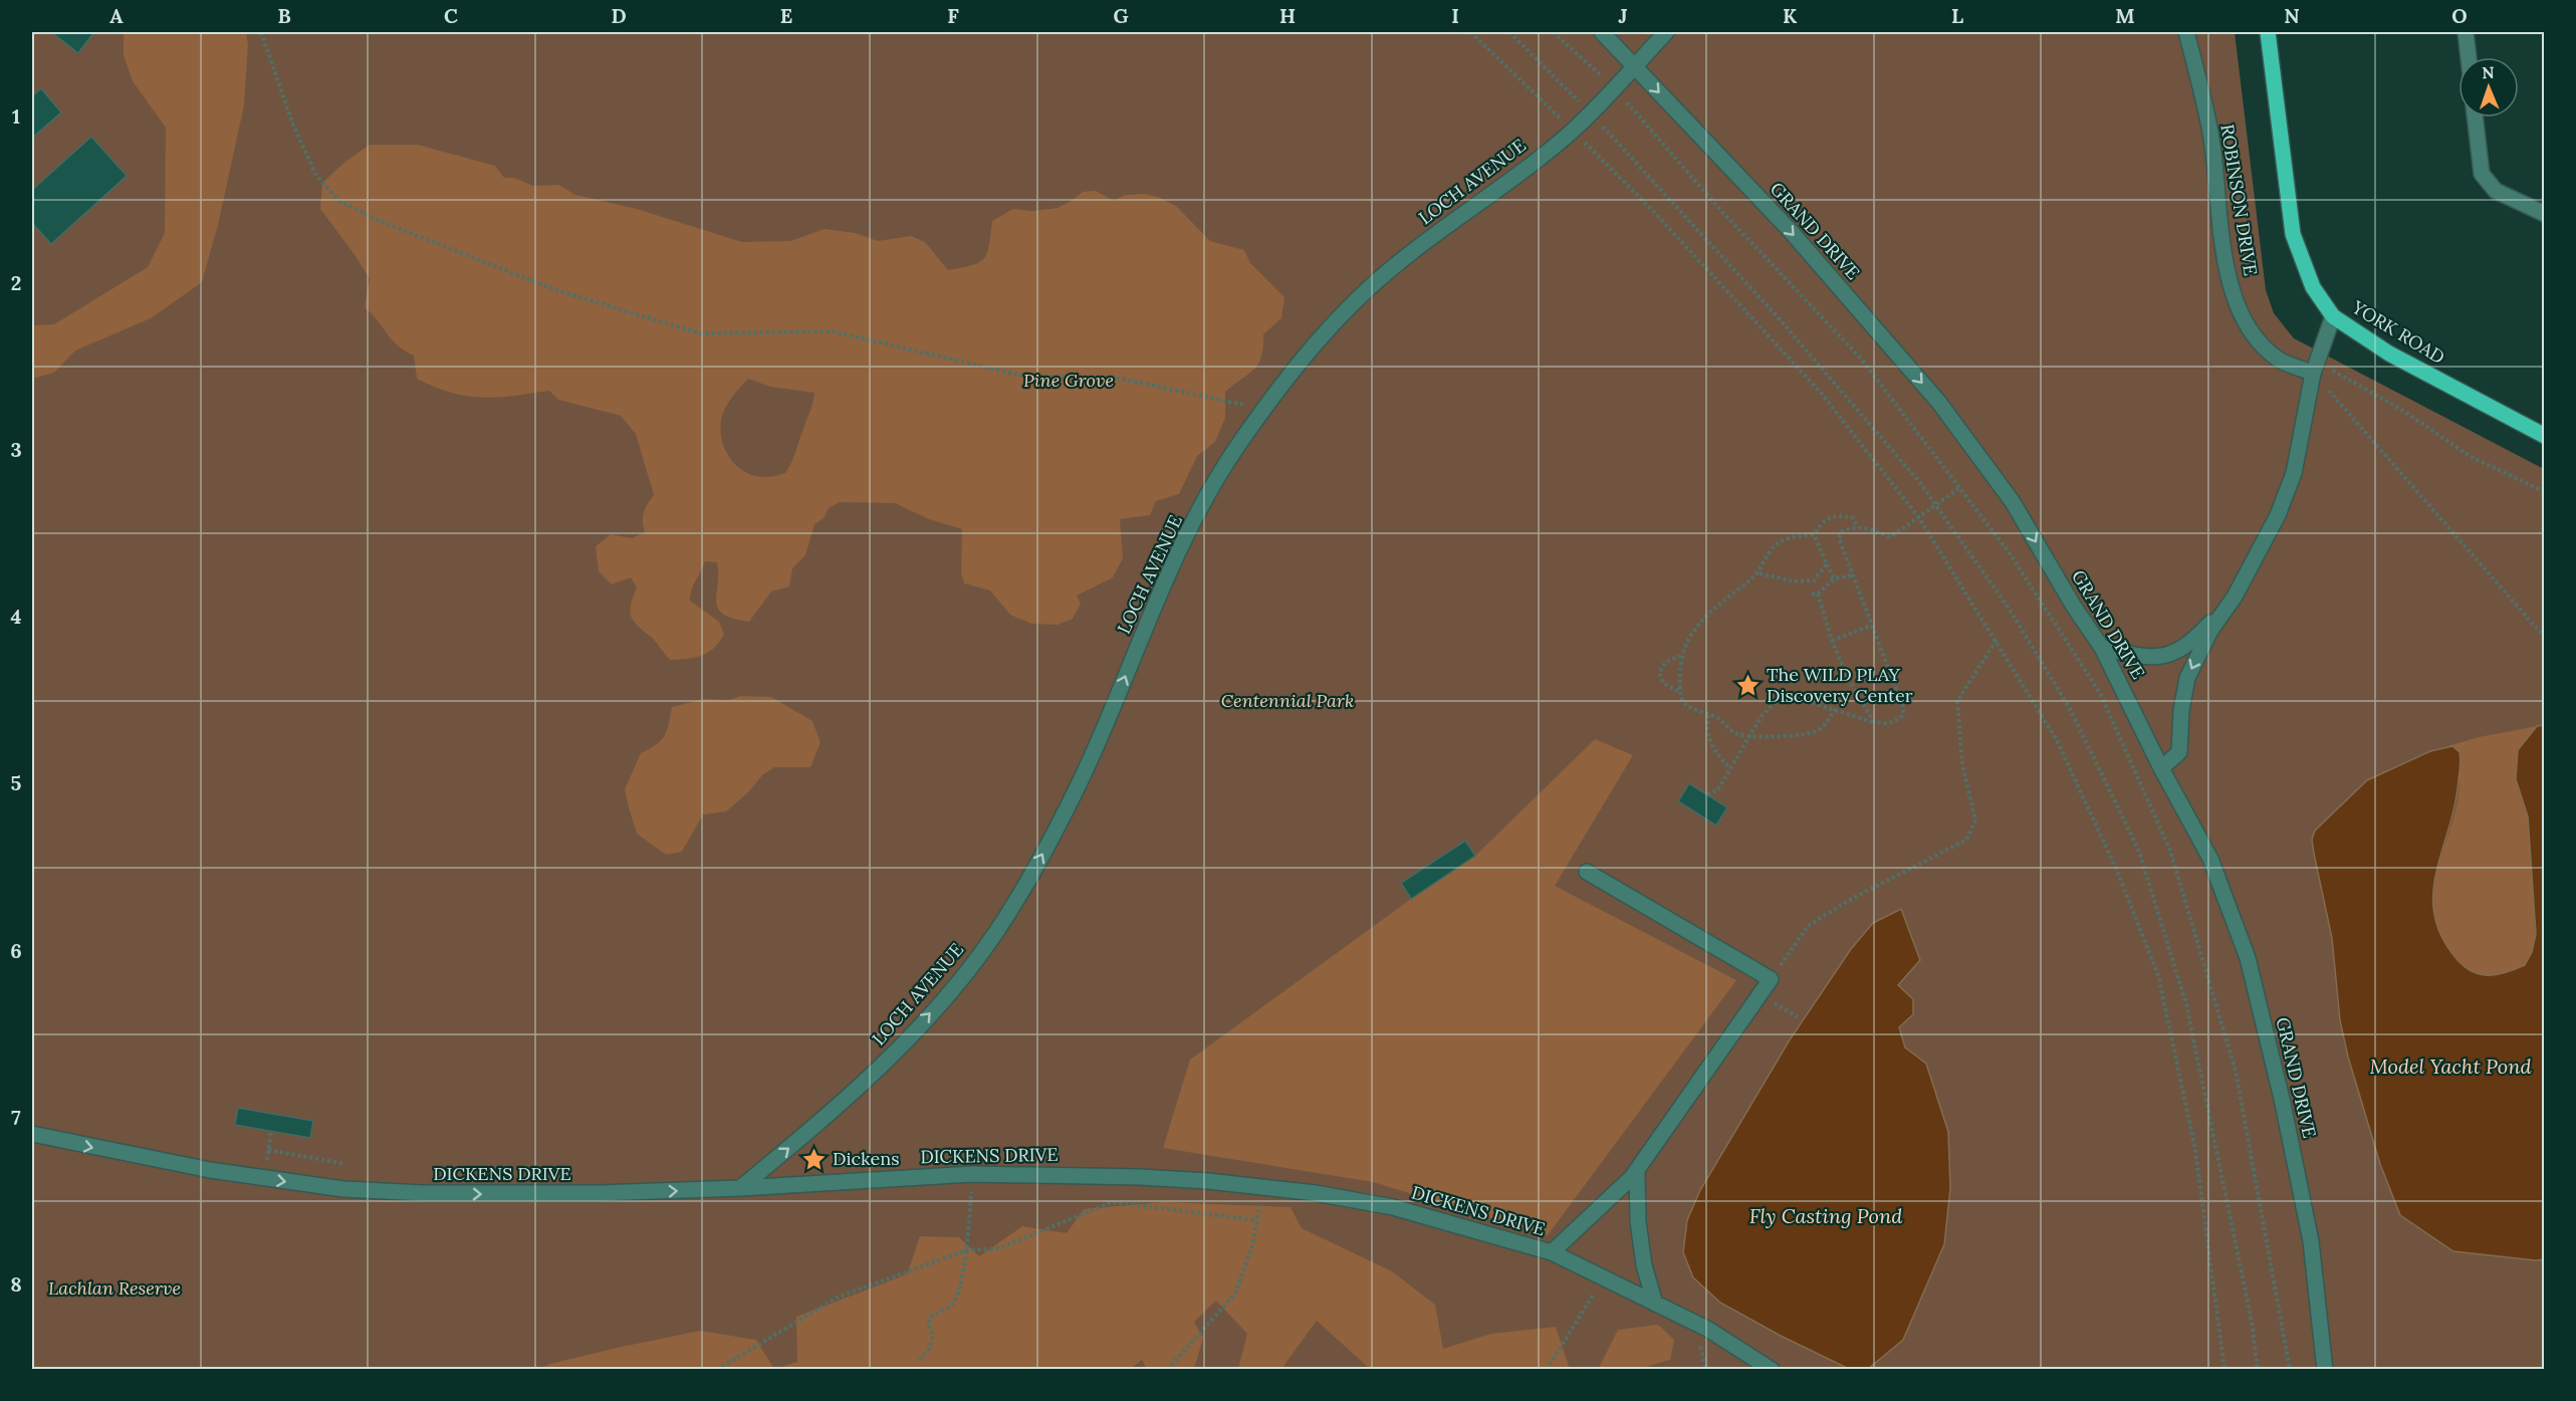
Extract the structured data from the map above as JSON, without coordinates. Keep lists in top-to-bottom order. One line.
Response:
{"streets":{"main road":["YORK ROAD"],"street":["LOCH AVENUE","ROBINSON DRIVE","GRAND DRIVE","DICKENS DRIVE"]},"crossings":[["LOCH AVENUE","GRAND DRIVE"],["LOCH AVENUE","DICKENS DRIVE"]],"one_way":["LOCH AVENUE","GRAND DRIVE","DICKENS DRIVE"],"water":["Model Yacht Pond","Fly Casting Pond"],"parks":["Pine Grove","Centennial Park","Lachlan Reserve"],"places":{"place":["The WILD PLAY Discovery Center","Dickens"]},"north":"top","grid":{"columns":["A","B","C","D","E","F","G","H","I","J","K","L","M","N","O"],"rows":["1","2","3","4","5","6","7","8"]}}
